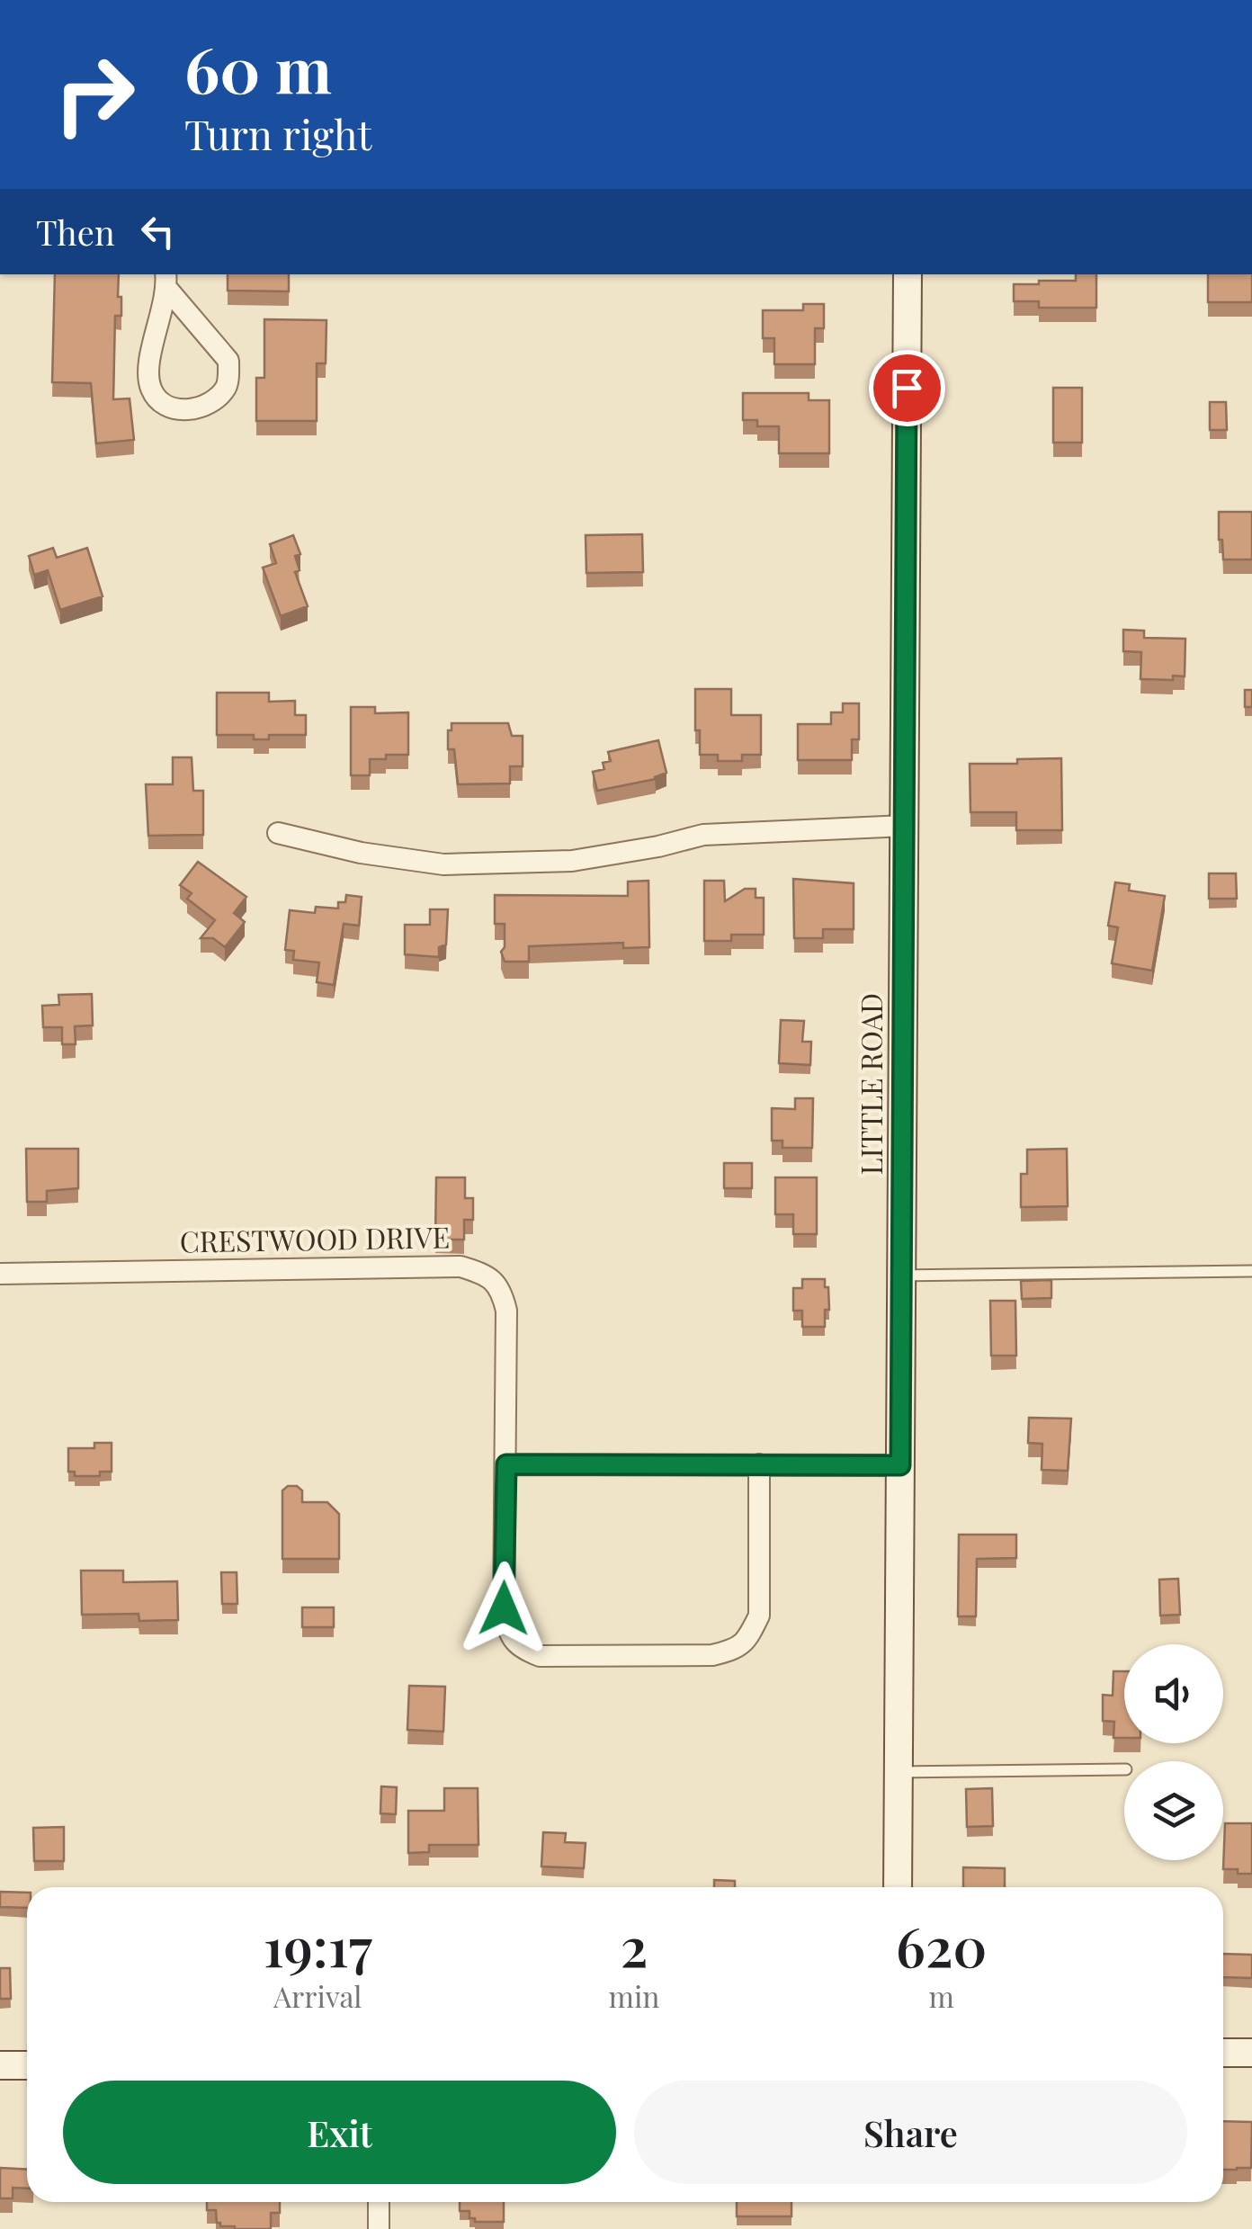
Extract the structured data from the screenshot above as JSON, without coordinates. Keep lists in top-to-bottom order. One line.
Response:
{"streets":{"street":["LITTLE ROAD","CRESTWOOD DRIVE"]},"page":{"turn":["60 m","Turn right"],"then":"Then","eta":["19:17","Arrival","2","min","620","m"],"buttons":["Exit","Share"]}}
